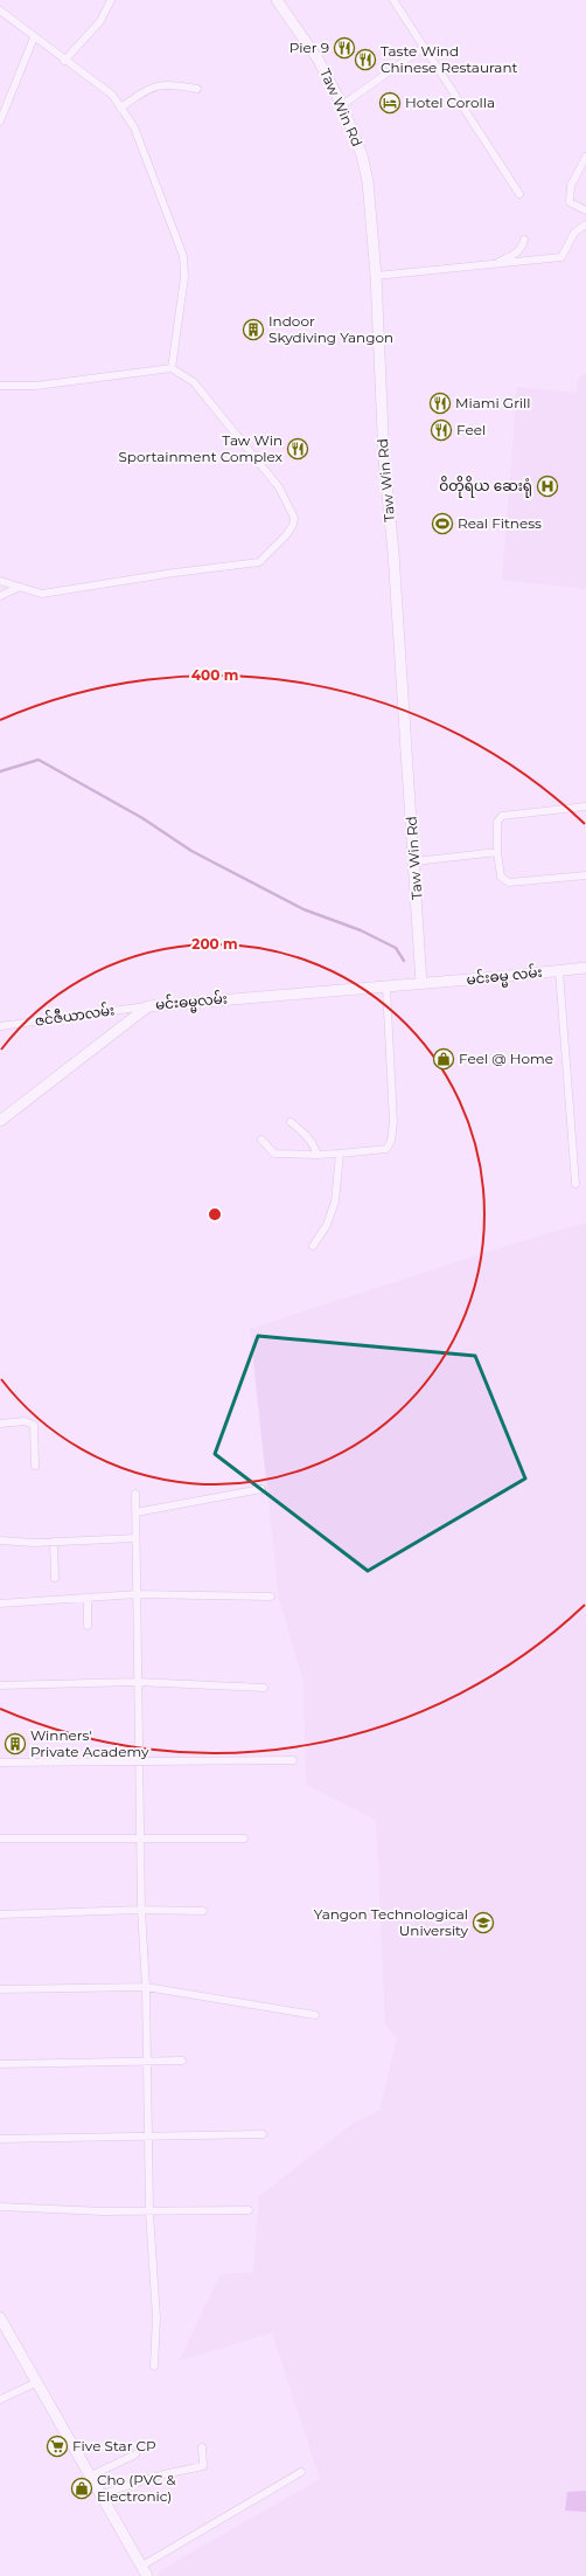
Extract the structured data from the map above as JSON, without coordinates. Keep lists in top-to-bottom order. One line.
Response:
{"streets":{"main road":["Taw Win Rd","မင်းဓမ္မ လမ်း","မင်းဓမ္မလမ်း"],"street":["ဇင်ဇီယာလမ်း"]},"crossings":[["Taw Win Rd","မင်းဓမ္မ လမ်း"],["Taw Win Rd","မင်းဓမ္မလမ်း"],["မင်းဓမ္မ လမ်း","မင်းဓမ္မလမ်း"],["မင်းဓမ္မလမ်း","ဇင်ဇီယာလမ်း"]],"places":{"restaurant":["Pier 9","Taste Wind Chinese Restaurant","Miami Grill","Feel","Taw Win Sportainment Complex"],"hotel":["Hotel Corolla"],"building":["Indoor Skydiving Yangon","Winners' Private Academy"],"hospital":["ဝိတိုရိယ ဆေးရုံ"],"sports":["Real Fitness"],"shop":["Feel @ Home","Cho (PVC & Electronic)"],"school or university":["Yangon Technological University"],"supermarket":["Five Star CP"]},"rings":["400 m","200 m"]}
